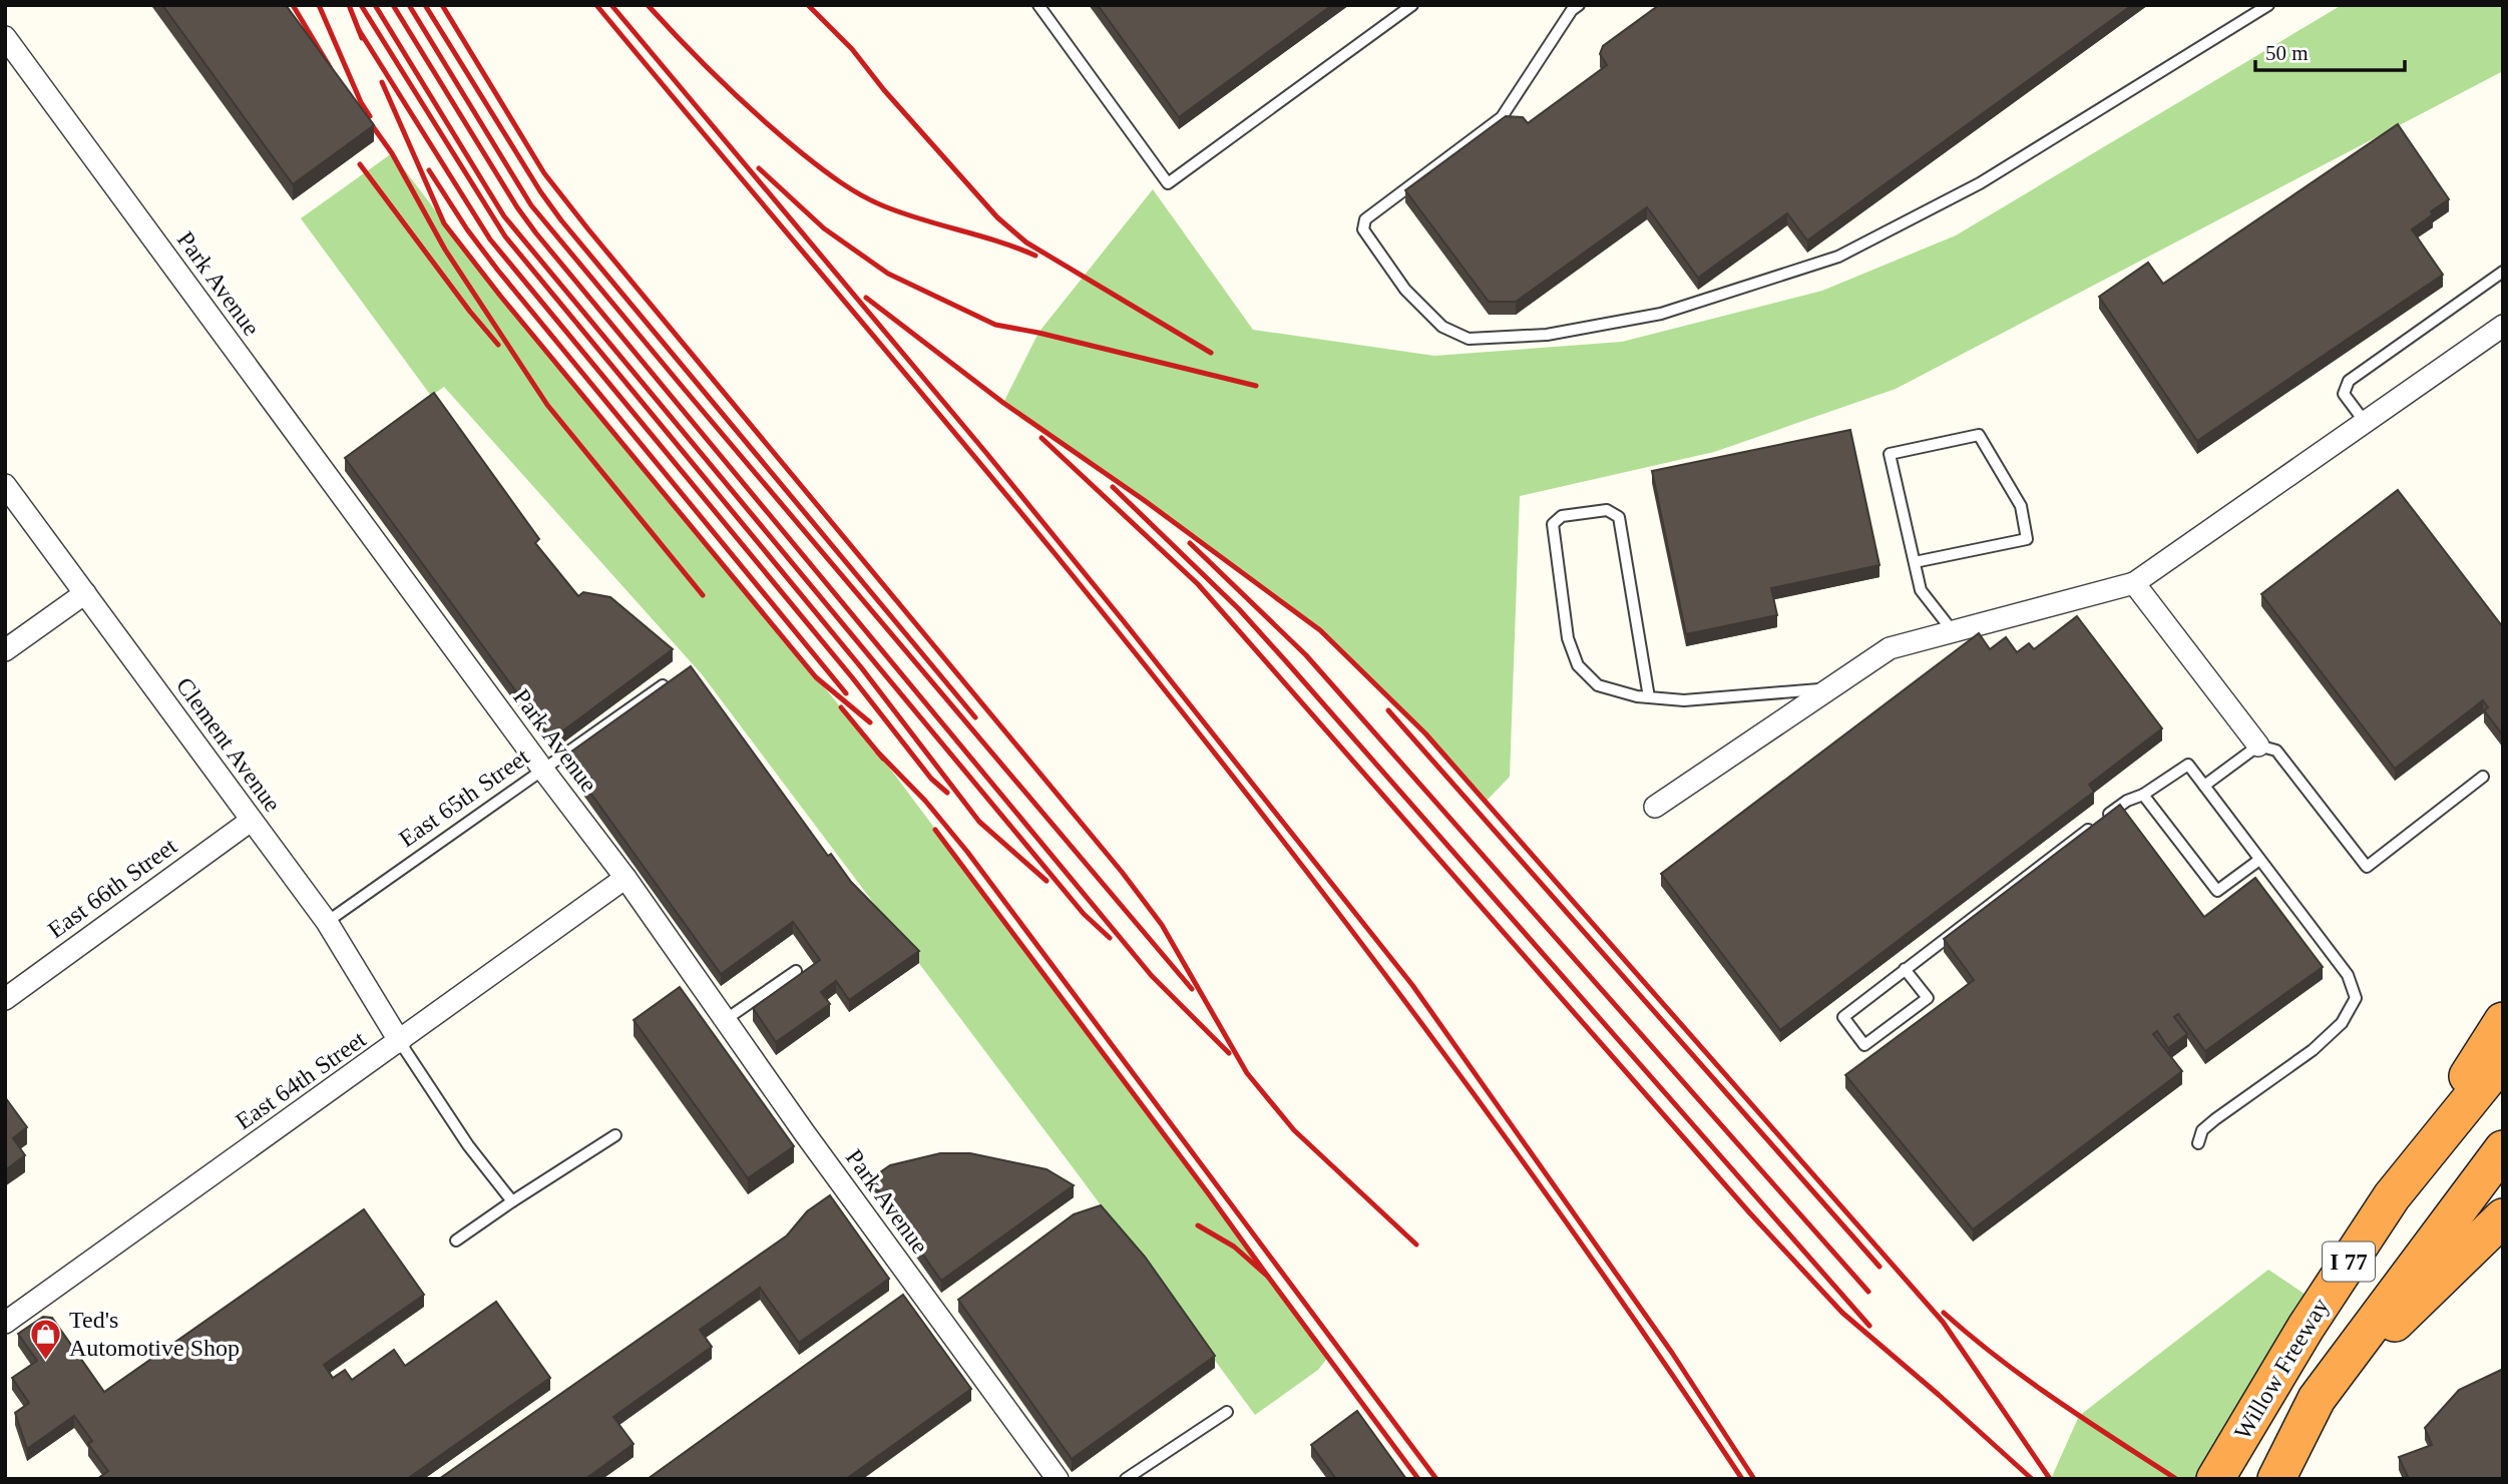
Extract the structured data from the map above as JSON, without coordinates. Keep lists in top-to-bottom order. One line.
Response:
{"streets":{"highway":["I 77","Willow Freeway"],"street":["Park Avenue","Clement Avenue","East 66th Street","East 64th Street"],"lane":["East 65th Street"]},"crossings":[["Park Avenue","East 65th Street"],["Park Avenue","East 64th Street"],["Clement Avenue","East 65th Street"],["Clement Avenue","East 66th Street"],["Clement Avenue","East 64th Street"]],"places":{"shop":["Ted's Automotive Shop"]},"scale_bar":"50 m"}
